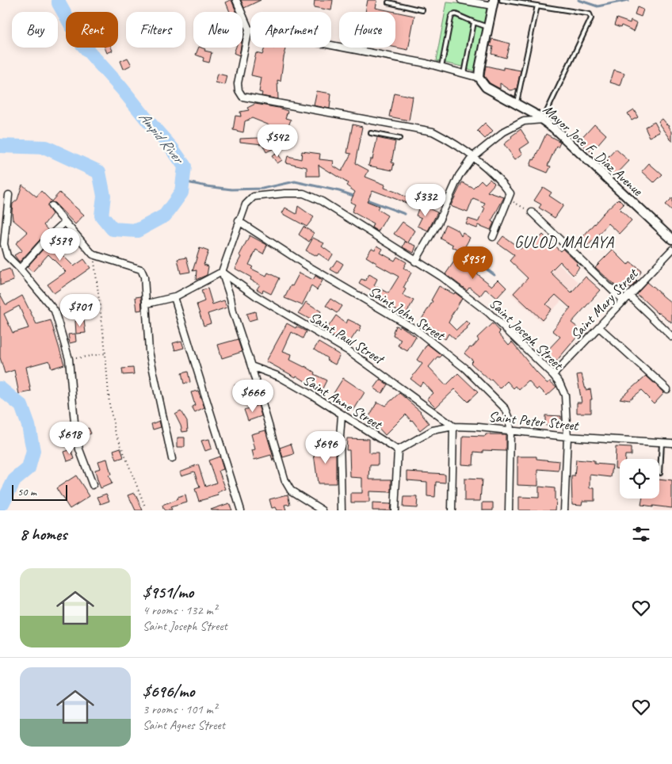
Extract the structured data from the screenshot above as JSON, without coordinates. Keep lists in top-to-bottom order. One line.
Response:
{"streets":{"main road":["Mayor Jose F. Diaz Avenue"],"street":["Saint Mary Street","Saint John Street","Saint Joseph Street","Saint Paul Street","Saint Anne Street","Saint Peter Street"]},"crossings":[["Saint Mary Street","Saint Joseph Street"],["Saint John Street","Saint Joseph Street"],["Saint John Street","Saint Peter Street"],["Saint Joseph Street","Saint Paul Street"],["Saint Joseph Street","Saint Peter Street"],["Saint Paul Street","Saint Peter Street"],["Saint Anne Street","Saint Peter Street"]],"districts":["GULOD MALAYA"],"water":["Ampid River"],"scale_bar":"50 m","page":{"chip":["Buy","Rent","Filters","New","Apartment","House"],"price":["$542","$332","$579","$951","$701","$666","$618","$696"],"scale":"50 m","heading":"8 homes","list":[{"name":"$951/mo","note":"4 rooms · 132 m² · Saint Joseph Street"},{"name":"$696/mo","note":"3 rooms · 101 m² · Saint Agnes Street"}]}}
